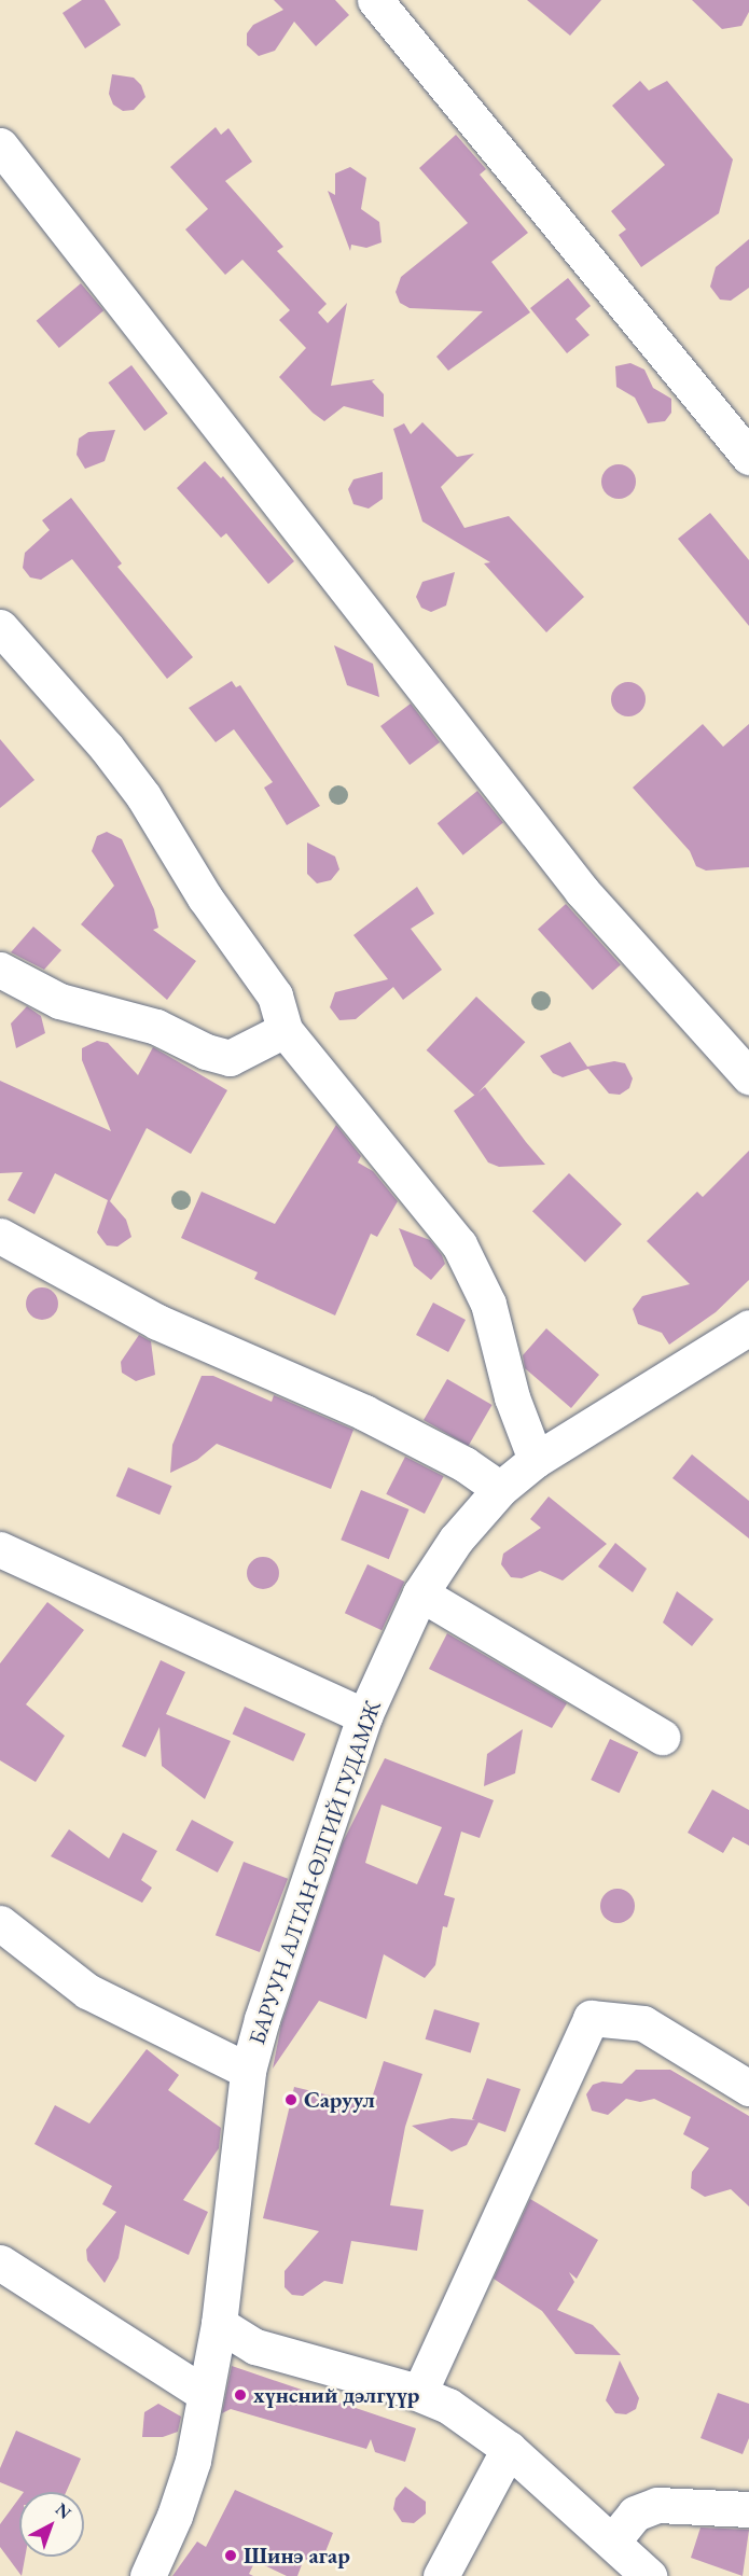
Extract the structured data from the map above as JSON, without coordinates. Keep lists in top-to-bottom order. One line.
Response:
{"streets":{"street":["БАРУУН АЛТАН-ӨЛГИЙ ГУДАМЖ"]},"places":["Саруул","хүнсний дэлгүүр","Шинэ агар"],"north":"top right"}
